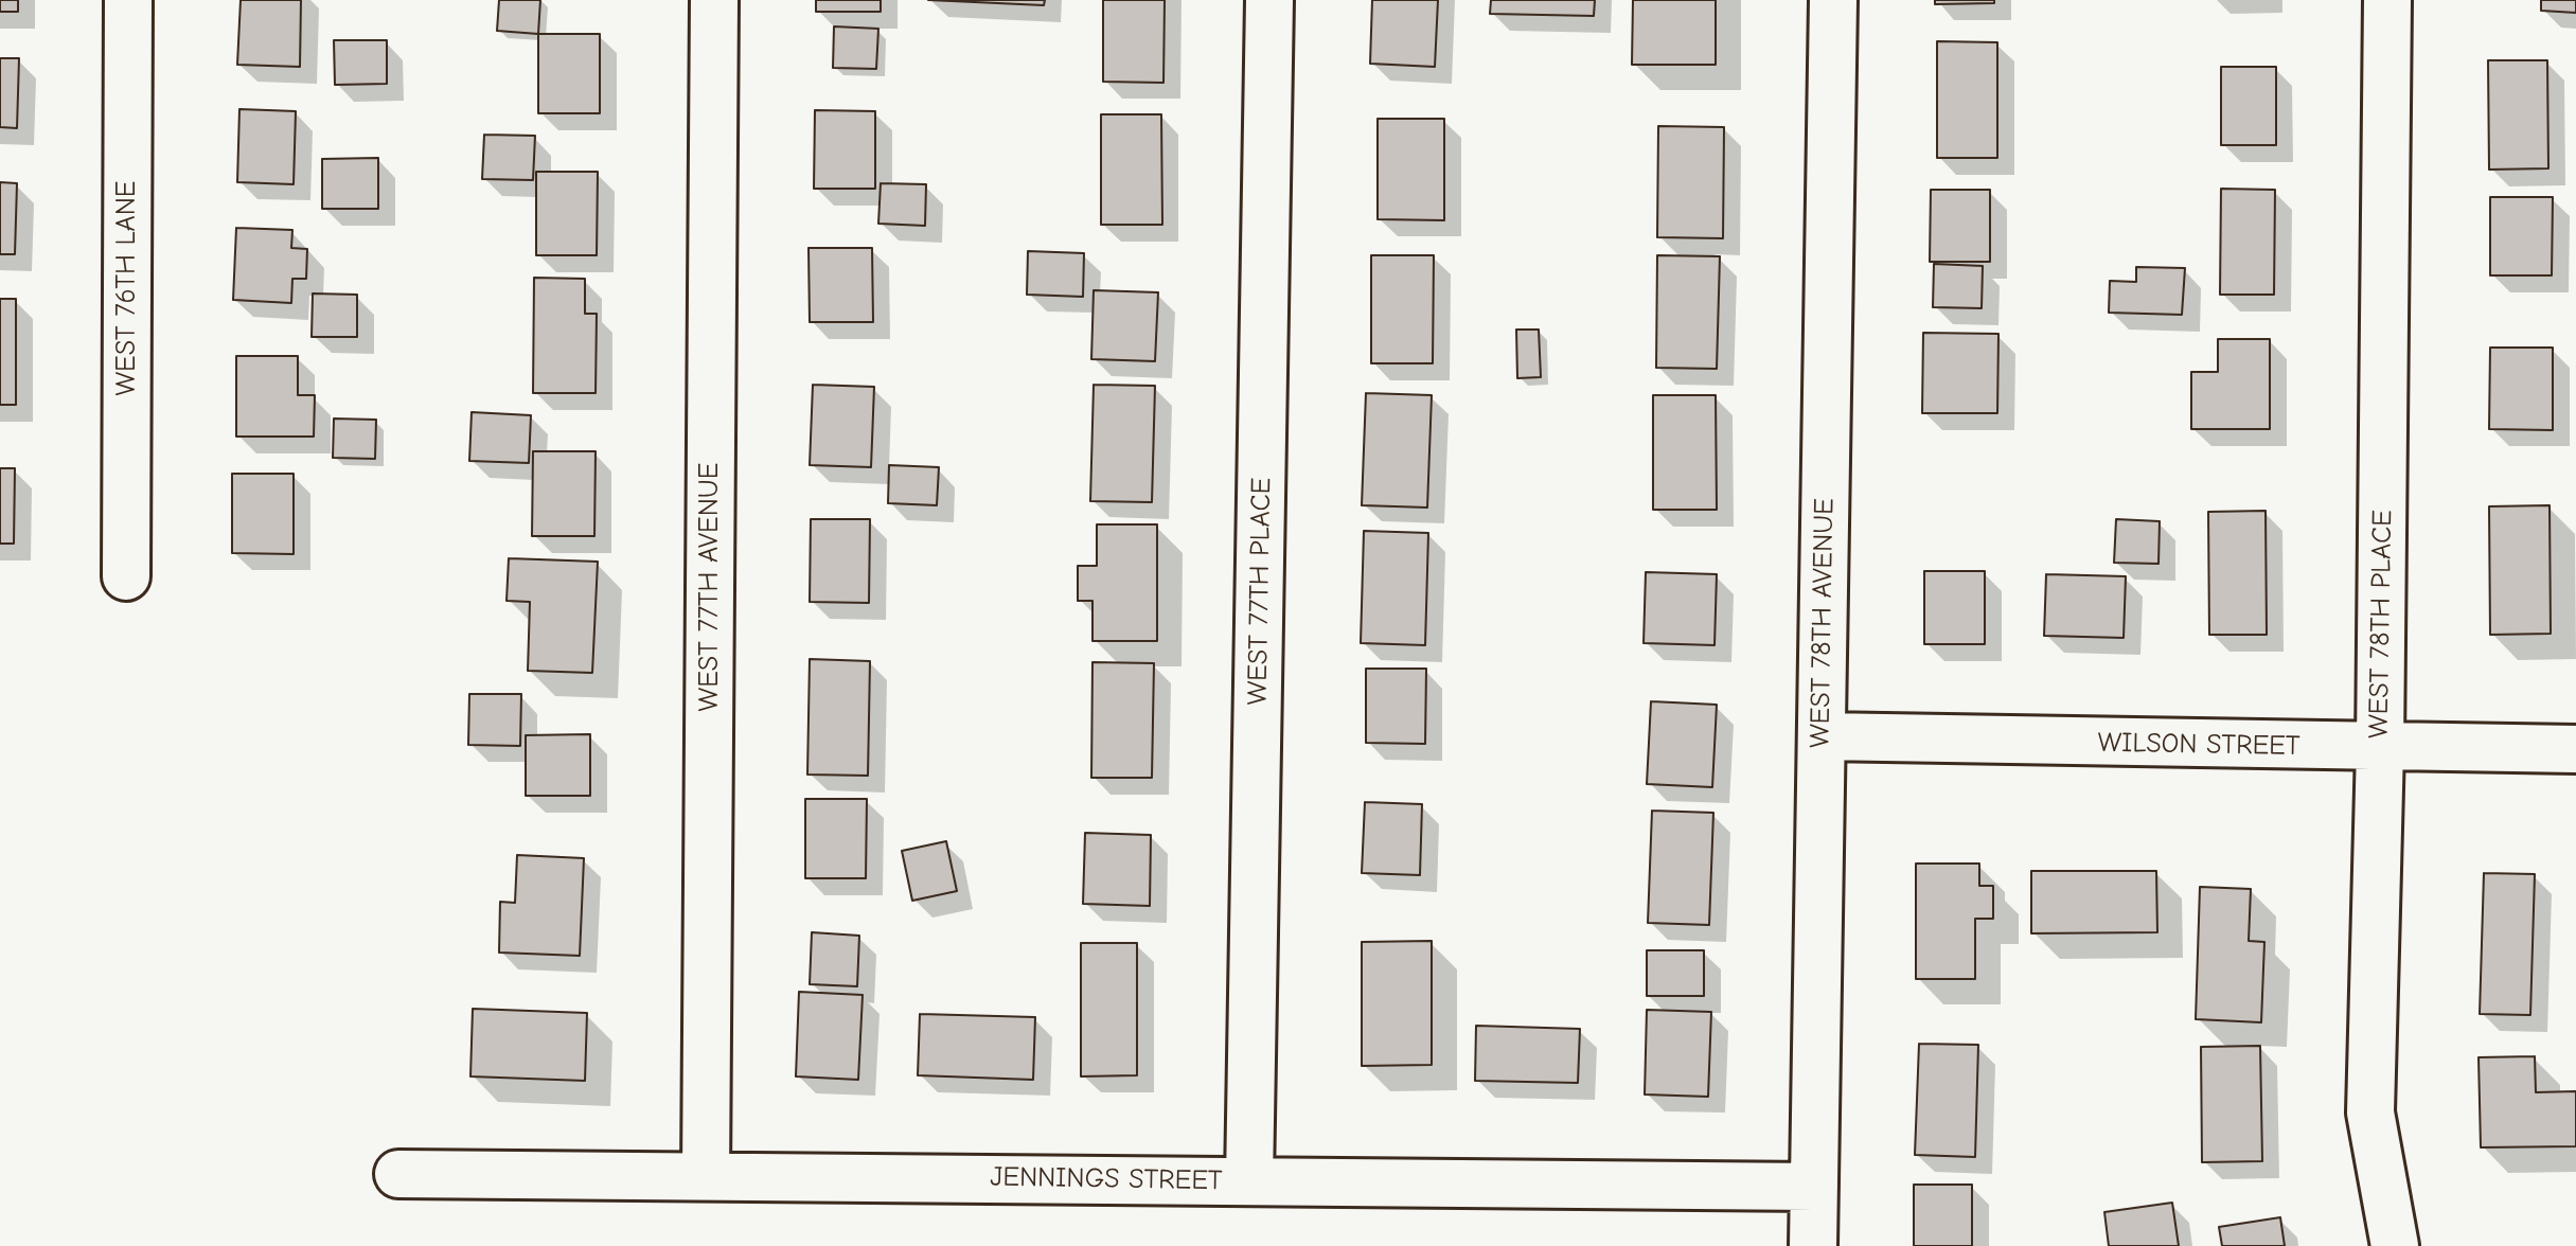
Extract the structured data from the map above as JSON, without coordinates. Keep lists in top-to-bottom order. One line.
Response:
{"streets":{"street":["WEST 76TH LANE","WEST 77TH AVENUE","WEST 77TH PLACE","WEST 78TH AVENUE","WEST 78TH PLACE","WILSON STREET","JENNINGS STREET"]},"crossings":[["WEST 77TH AVENUE","JENNINGS STREET"],["WEST 77TH PLACE","JENNINGS STREET"],["WEST 78TH AVENUE","WILSON STREET"],["WEST 78TH AVENUE","JENNINGS STREET"],["WEST 78TH PLACE","WILSON STREET"]]}
